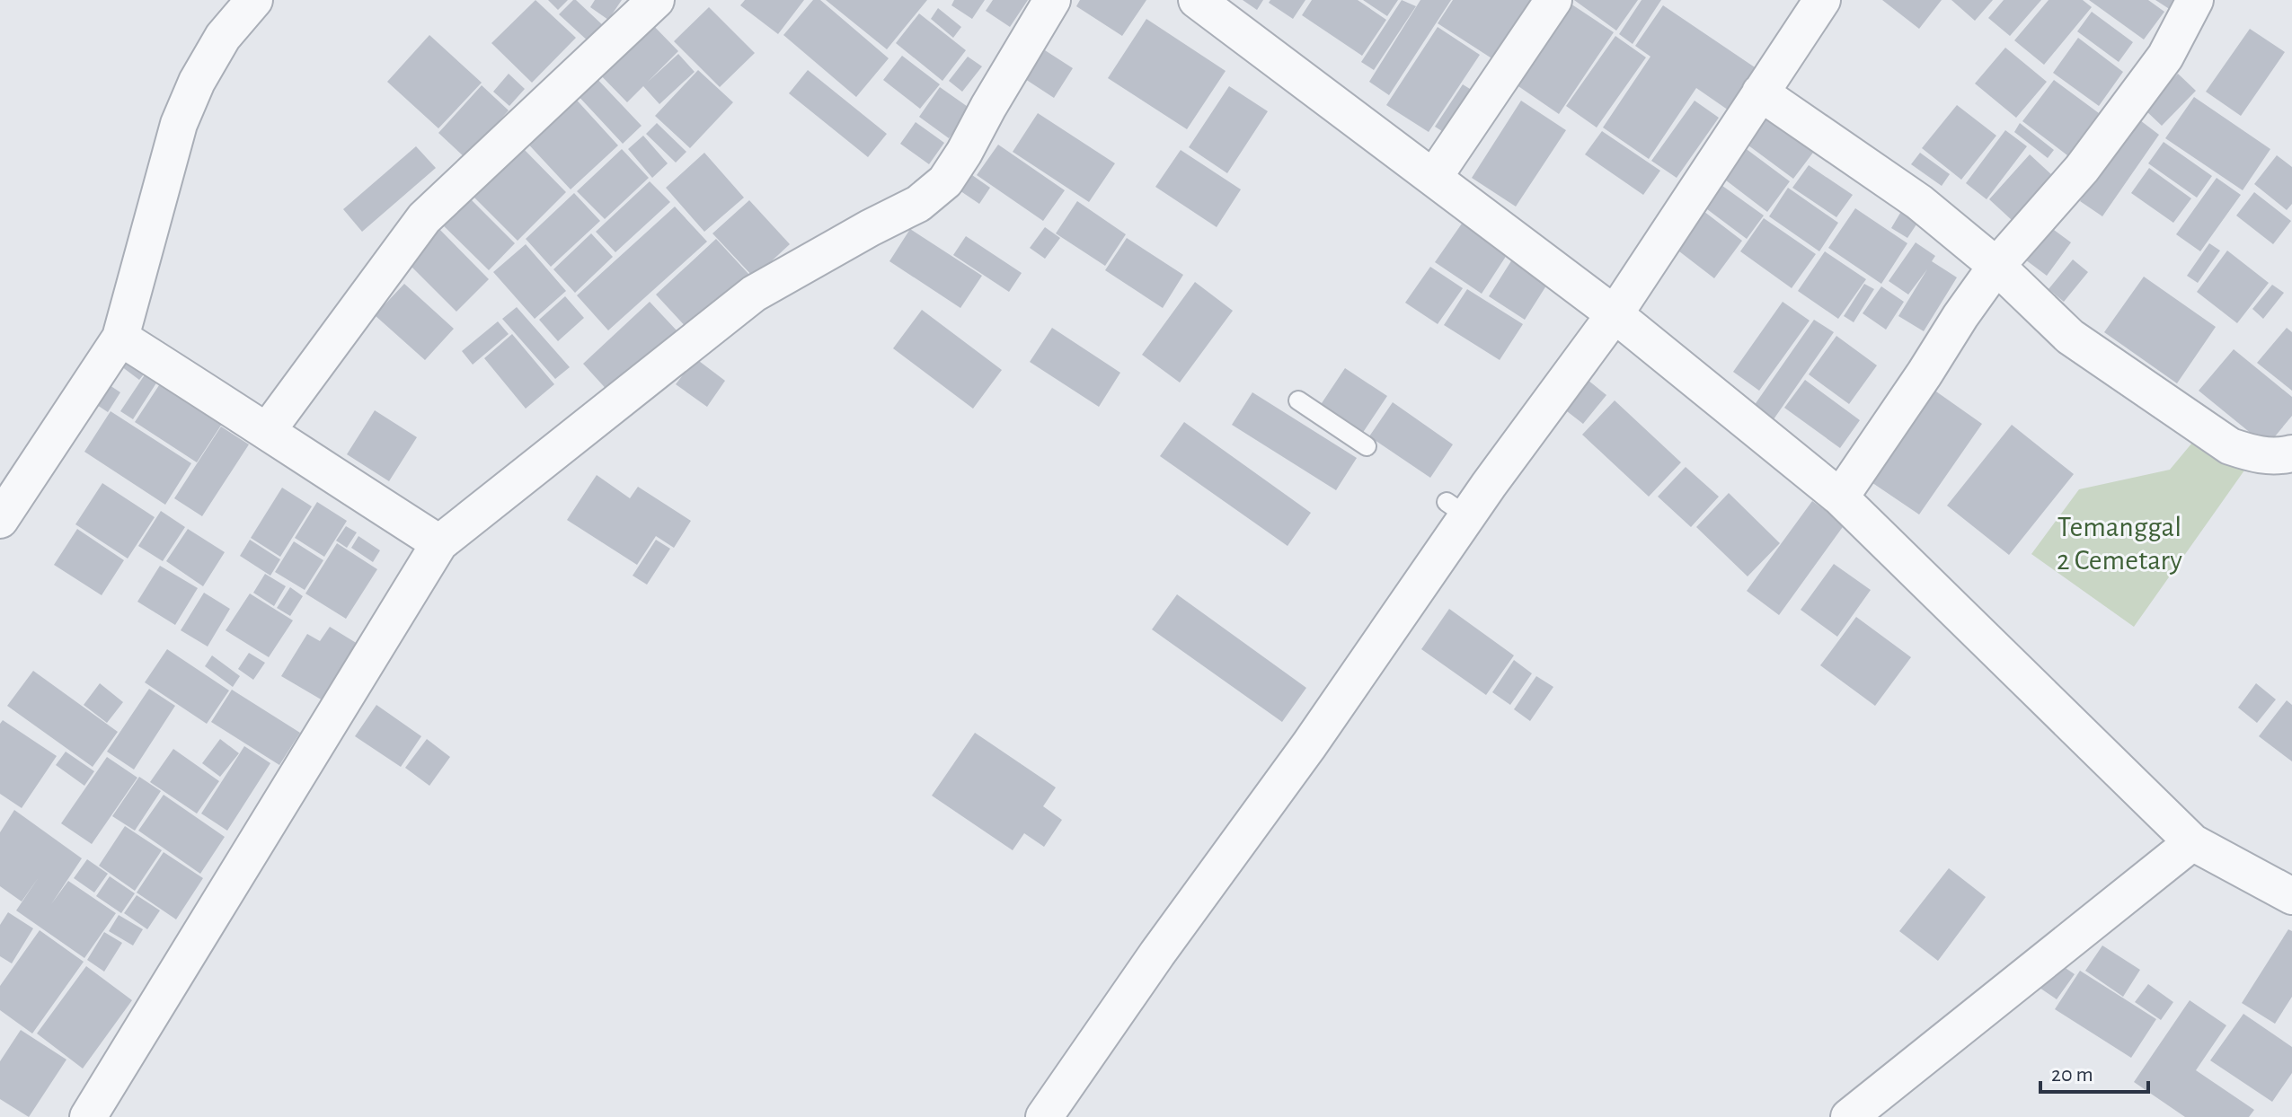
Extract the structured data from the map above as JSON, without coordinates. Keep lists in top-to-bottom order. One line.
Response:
{"parks":["Temanggal 2 Cemetary"],"scale_bar":"20 m"}
